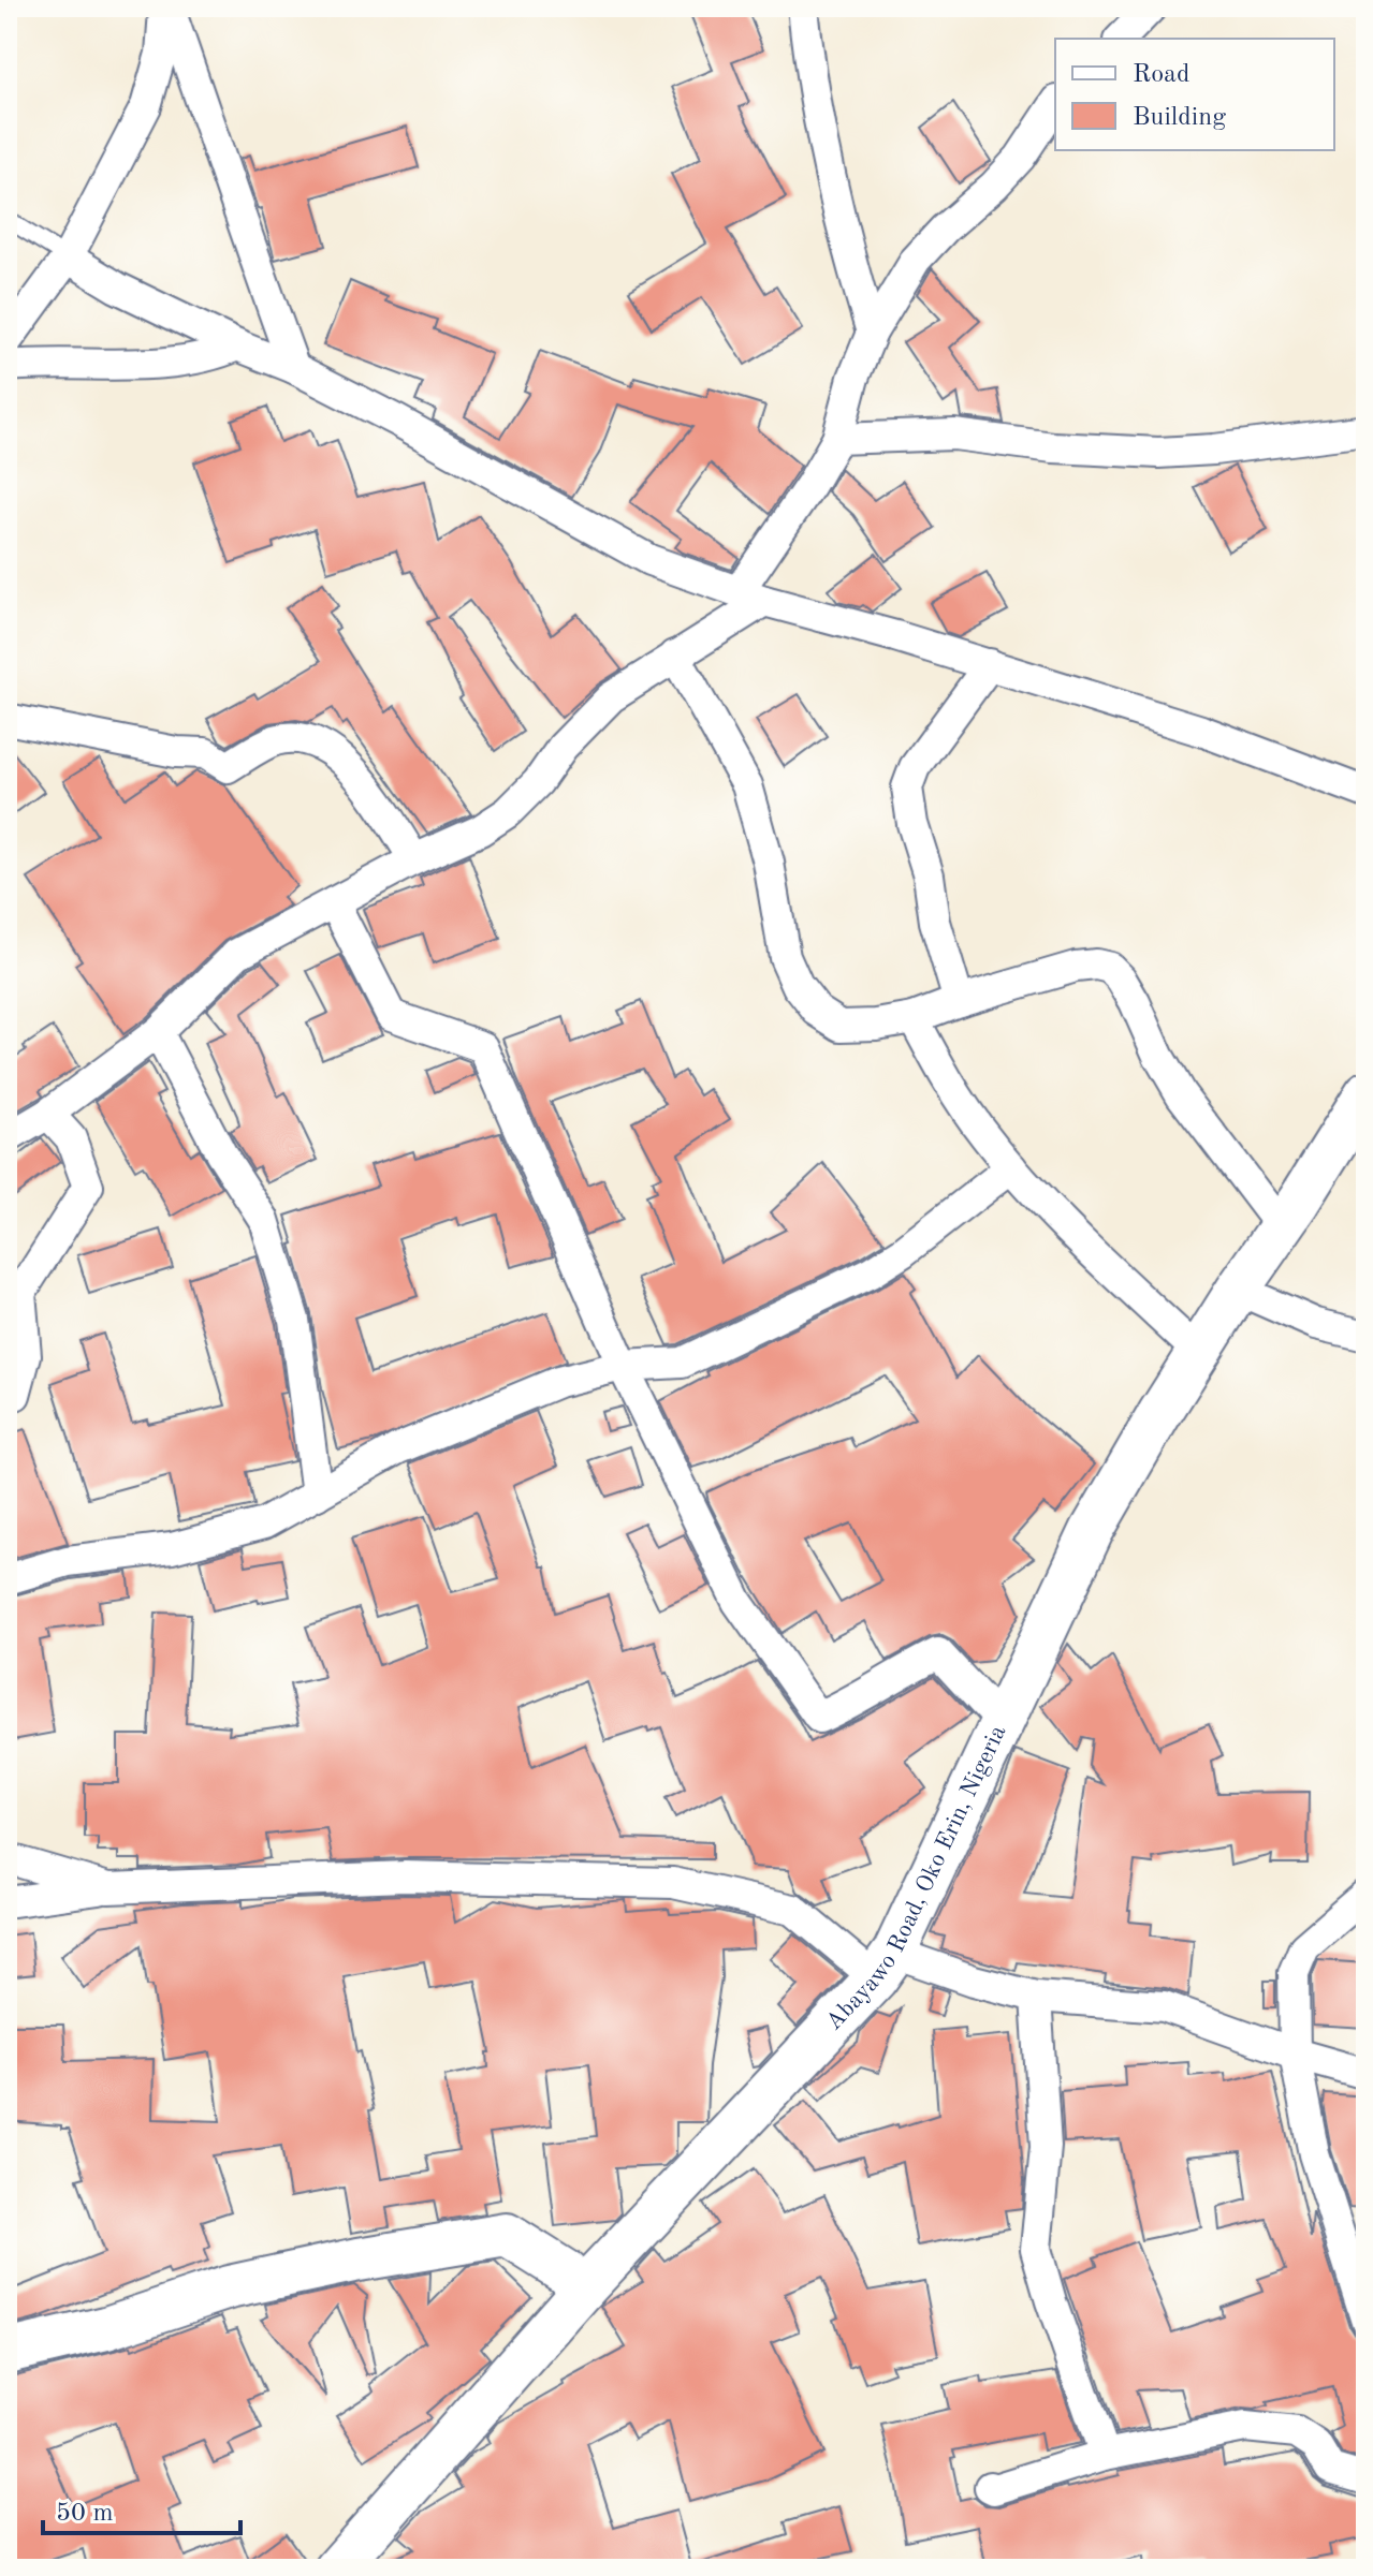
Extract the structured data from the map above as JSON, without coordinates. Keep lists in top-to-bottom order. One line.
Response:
{"streets":{"street":["Abayawo Road, Oko Erin, Nigeria"]},"legend":["Road","Building"],"scale_bar":"50 m"}
